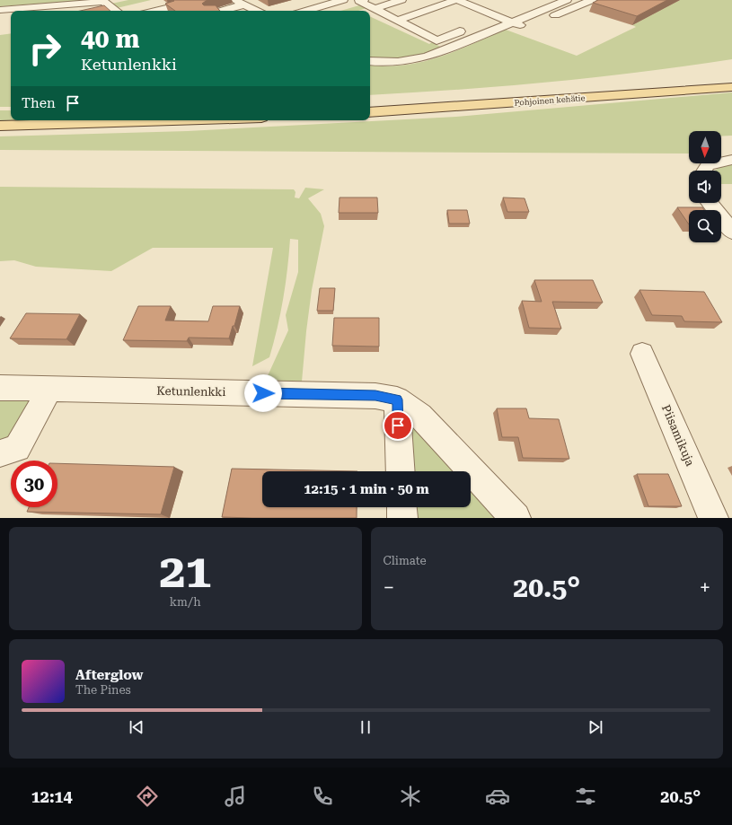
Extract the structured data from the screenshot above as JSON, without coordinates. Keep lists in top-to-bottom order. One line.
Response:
{"streets":{"main road":["Pohjoinen kehätie"],"street":["Ketunlenkki","Piisamikuja"]},"north":"bottom","page":{"turn":["40 m","Ketunlenkki"],"then":"Then","limit":"30","trip":"12:15 · 1 min · 50 m","tile":[["21","km/h"],"Climate"],"heat":["−","20.5°","+"],"song":["Afterglow","The Pines"],"tabs":["12:14","20.5°"]}}
